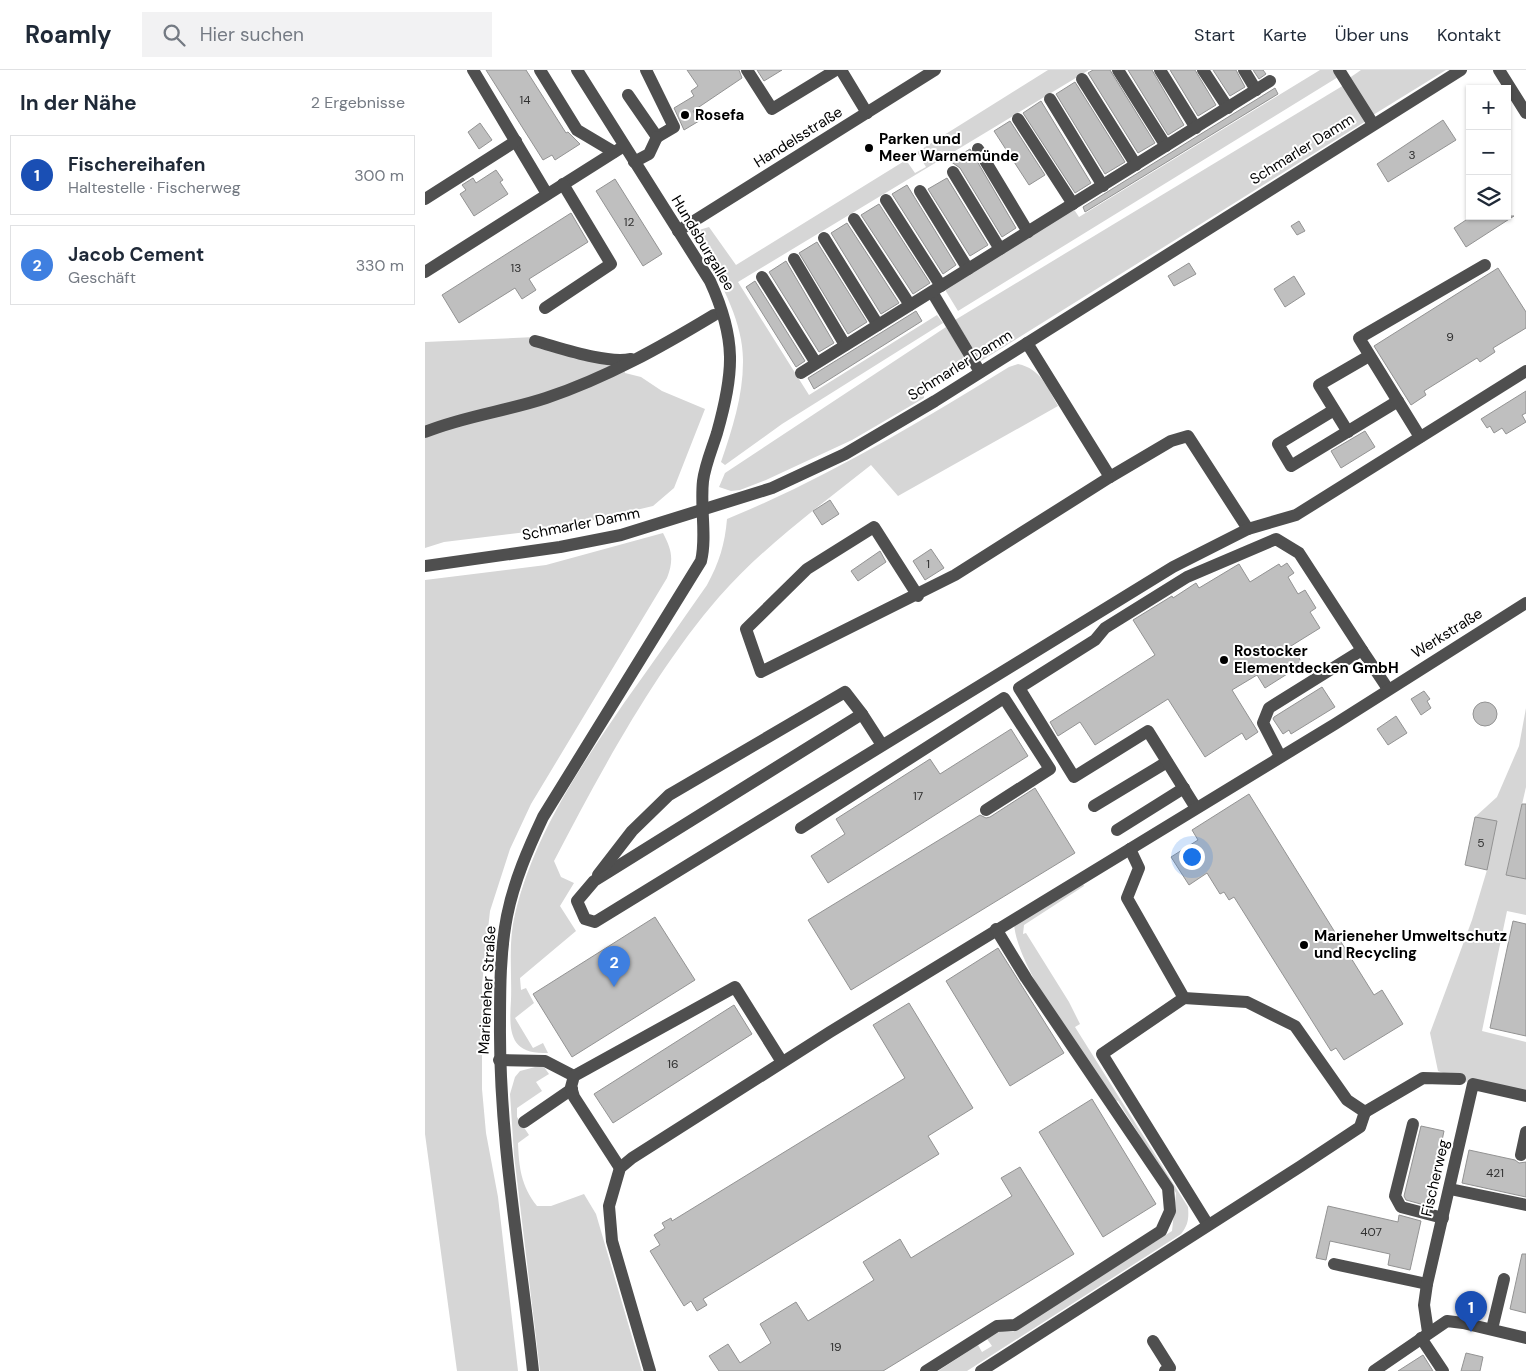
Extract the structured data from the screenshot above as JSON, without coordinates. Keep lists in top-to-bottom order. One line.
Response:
{"streets":{"street":["Handelsstraße","Schmarler Damm","Hundsburgallee","Werkstraße","Marieneher Straße","Fischerweg"]},"crossings":[["Handelsstraße","Hundsburgallee"],["Schmarler Damm","Hundsburgallee"],["Schmarler Damm","Marieneher Straße"],["Hundsburgallee","Marieneher Straße"]],"places":["Rosefa","Parken und Meer Warnemünde","Rostocker Elementdecken GmbH","Marieneher Umweltschutz und Recycling"],"house_numbers":["14","3","12","13","9","1","17","5","16","421","407","19"],"page":{"header":"Roamly","search":"Hier suchen","nav":["Start","Karte","Über uns","Kontakt"],"heading":["In der Nähe","2 Ergebnisse"],"map_buttons":["+","−"],"list":[{"mark":"1","name":"Fischereihafen","note":"Haltestelle · Fischerweg","value":"300 m"},{"mark":"2","name":"Jacob Cement","note":"Geschäft","value":"330 m"}],"pins":["2","1"]}}
